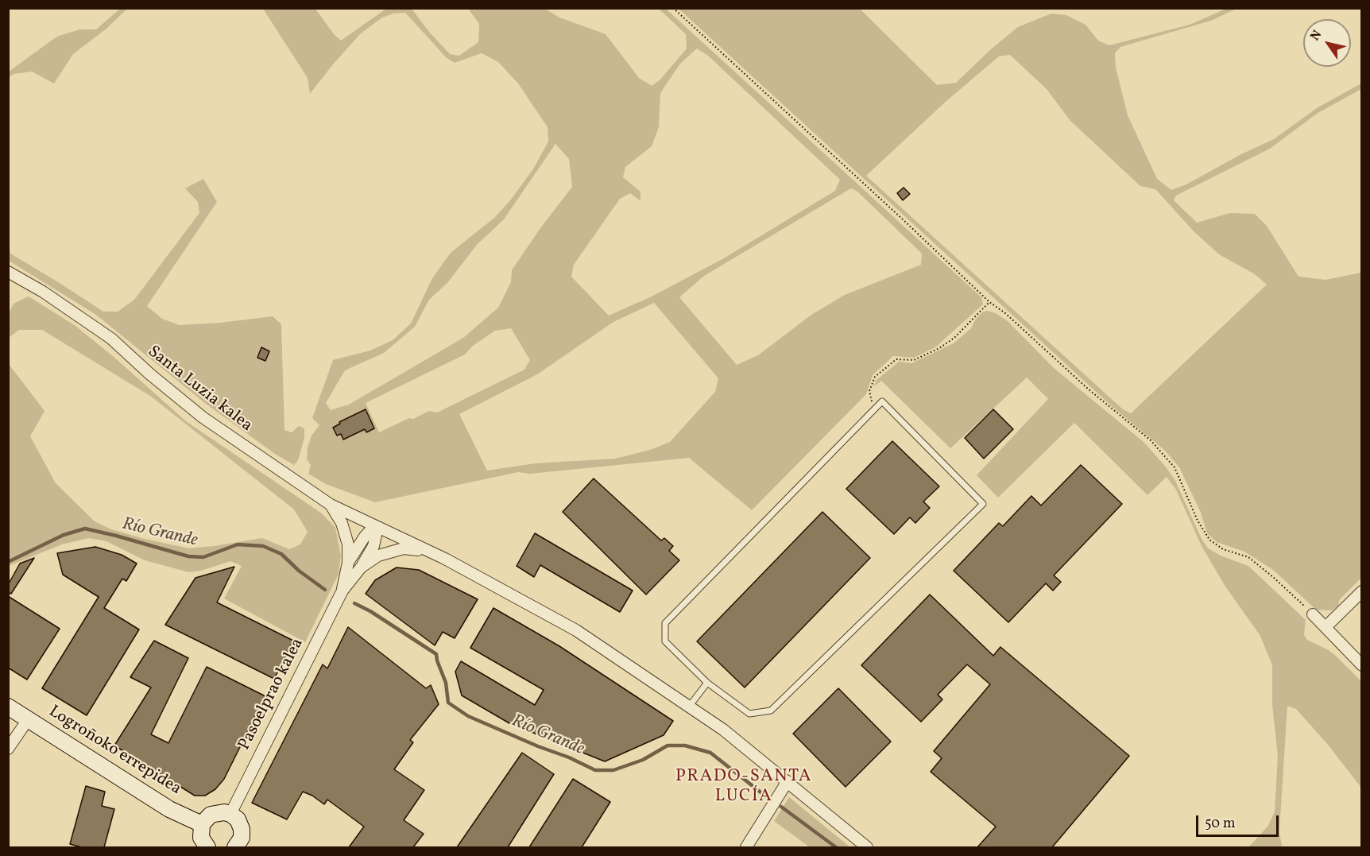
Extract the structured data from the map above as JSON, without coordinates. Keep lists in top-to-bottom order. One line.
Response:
{"streets":{"main road":["Logroñoko errepidea"],"street":["Santa Luzia kalea","Pasoelprao kalea"]},"districts":["PRADO-SANTA LUCÍA"],"water":["Río Grande"],"scale_bar":"50 m","north":"top left"}
